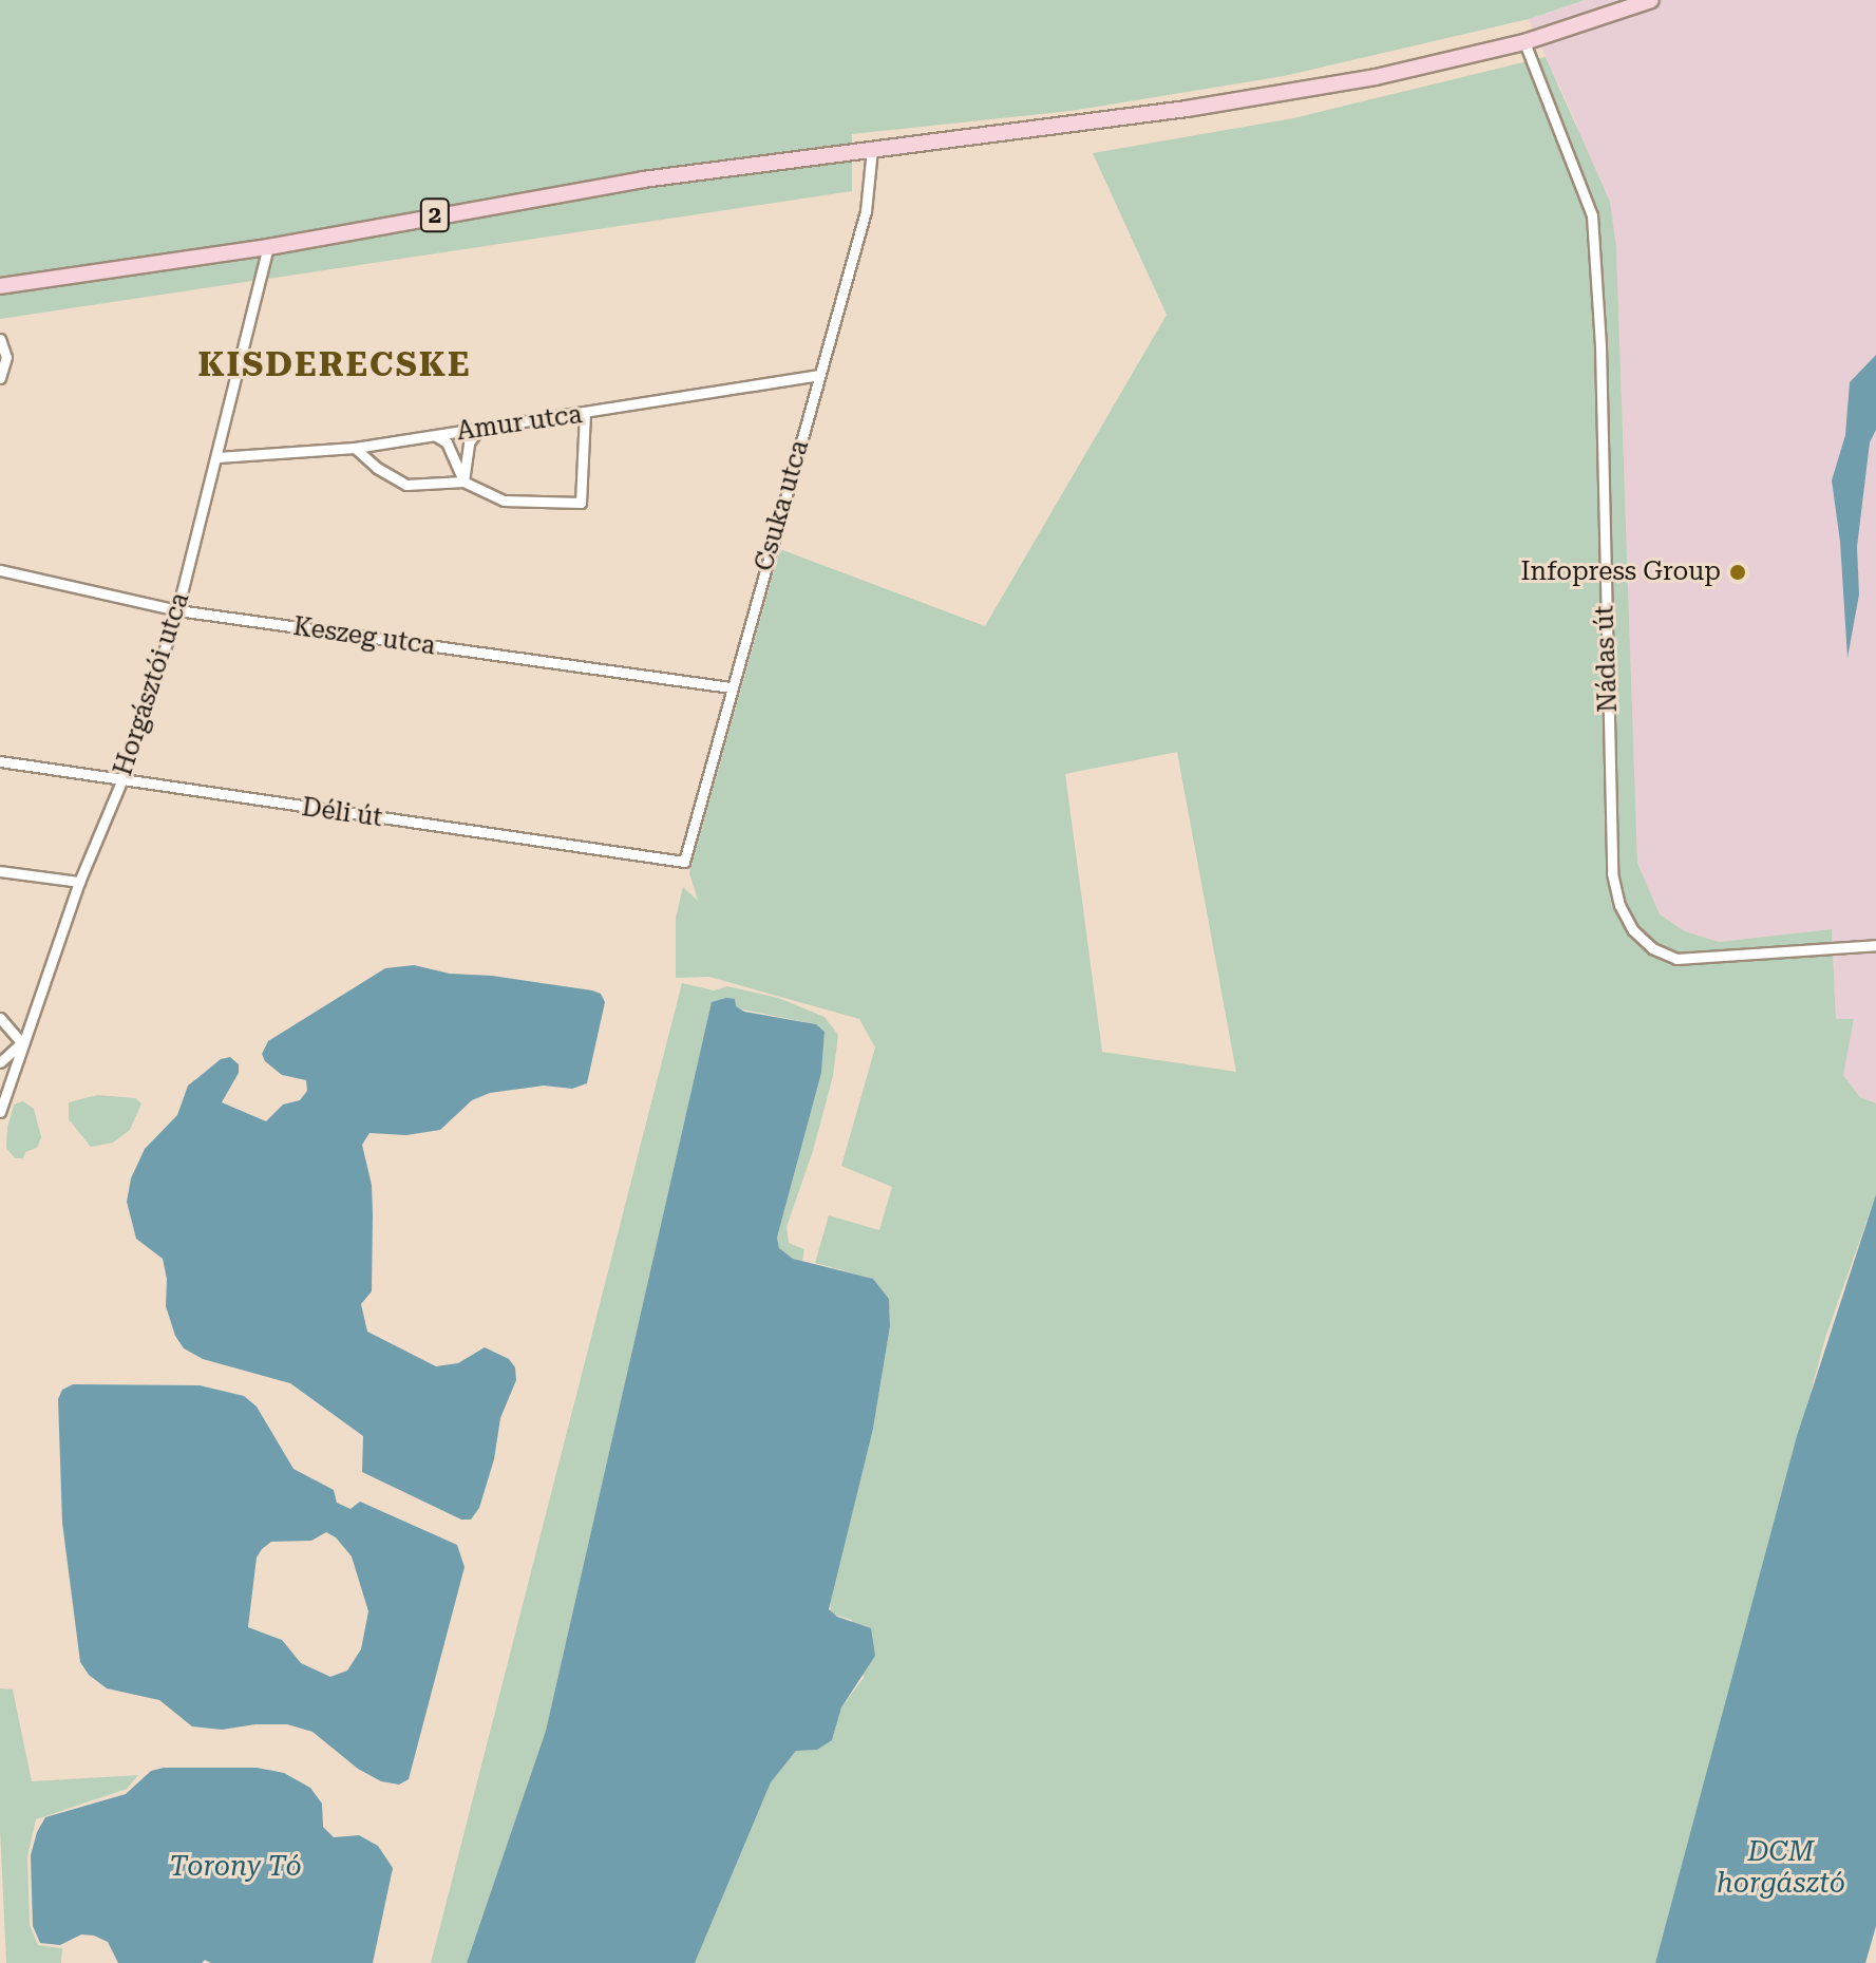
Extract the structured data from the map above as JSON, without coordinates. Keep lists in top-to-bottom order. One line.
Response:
{"streets":{"main road":["2"],"street":["Amur utca","Csuka utca","Keszeg utca","Nádas út","Horgásztói utca","Déli út"]},"crossings":[["2","Csuka utca"],["2","Nádas út"],["2","Horgásztói utca"],["Amur utca","Csuka utca"],["Amur utca","Horgásztói utca"],["Csuka utca","Keszeg utca"],["Csuka utca","Déli út"],["Keszeg utca","Horgásztói utca"],["Horgásztói utca","Déli út"]],"districts":["KISDERECSKE"],"water":["DCM horgásztó","Torony Tó"],"places":["Infopress Group"]}
